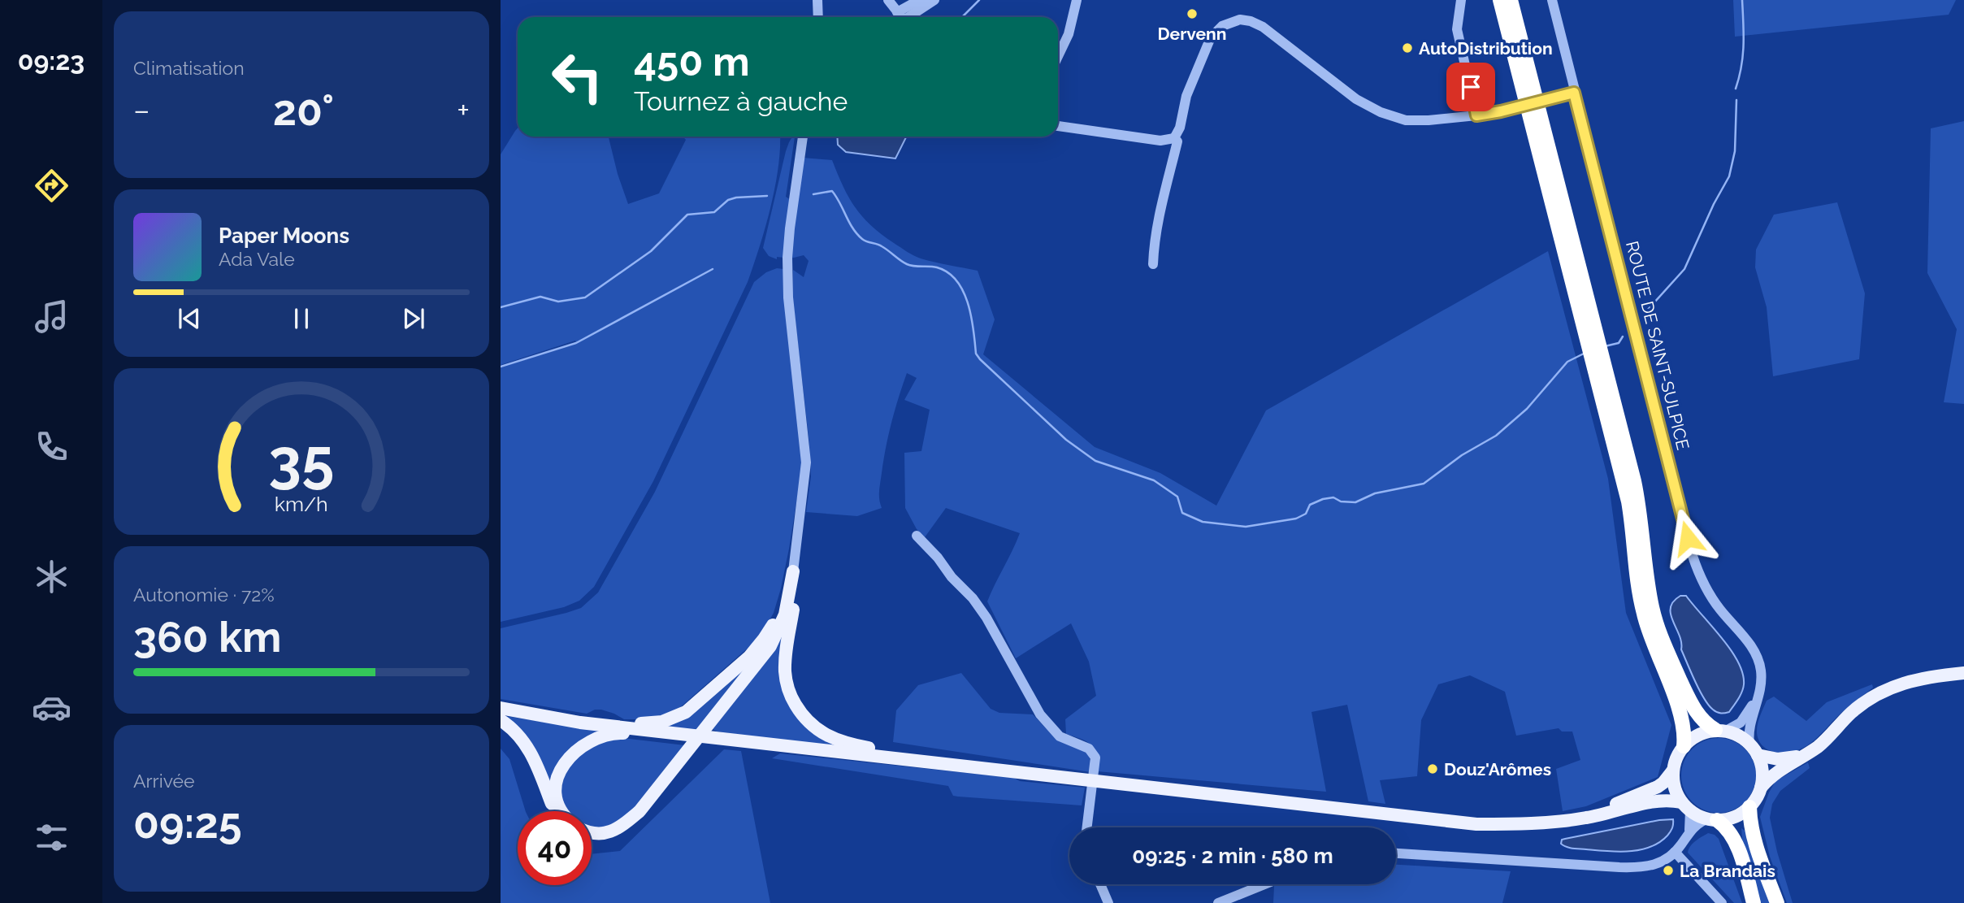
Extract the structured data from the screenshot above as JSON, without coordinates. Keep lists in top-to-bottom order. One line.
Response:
{"streets":{"street":["ROUTE DE SAINT-SULPICE"]},"places":["Dervenn","AutoDistribution","Douz'Arômes","La Brandais"],"page":{"tabs":"09:23","tile":["Climatisation",["Autonomie · 72%","360 km"],["Arrivée","09:25"]],"turn":["450 m","Tournez à gauche"],"heat":["−","20°","+"],"song":["Paper Moons","Ada Vale"],"limit":"40","trip":"09:25 · 2 min · 580 m","gauge":["35","km/h"]}}
